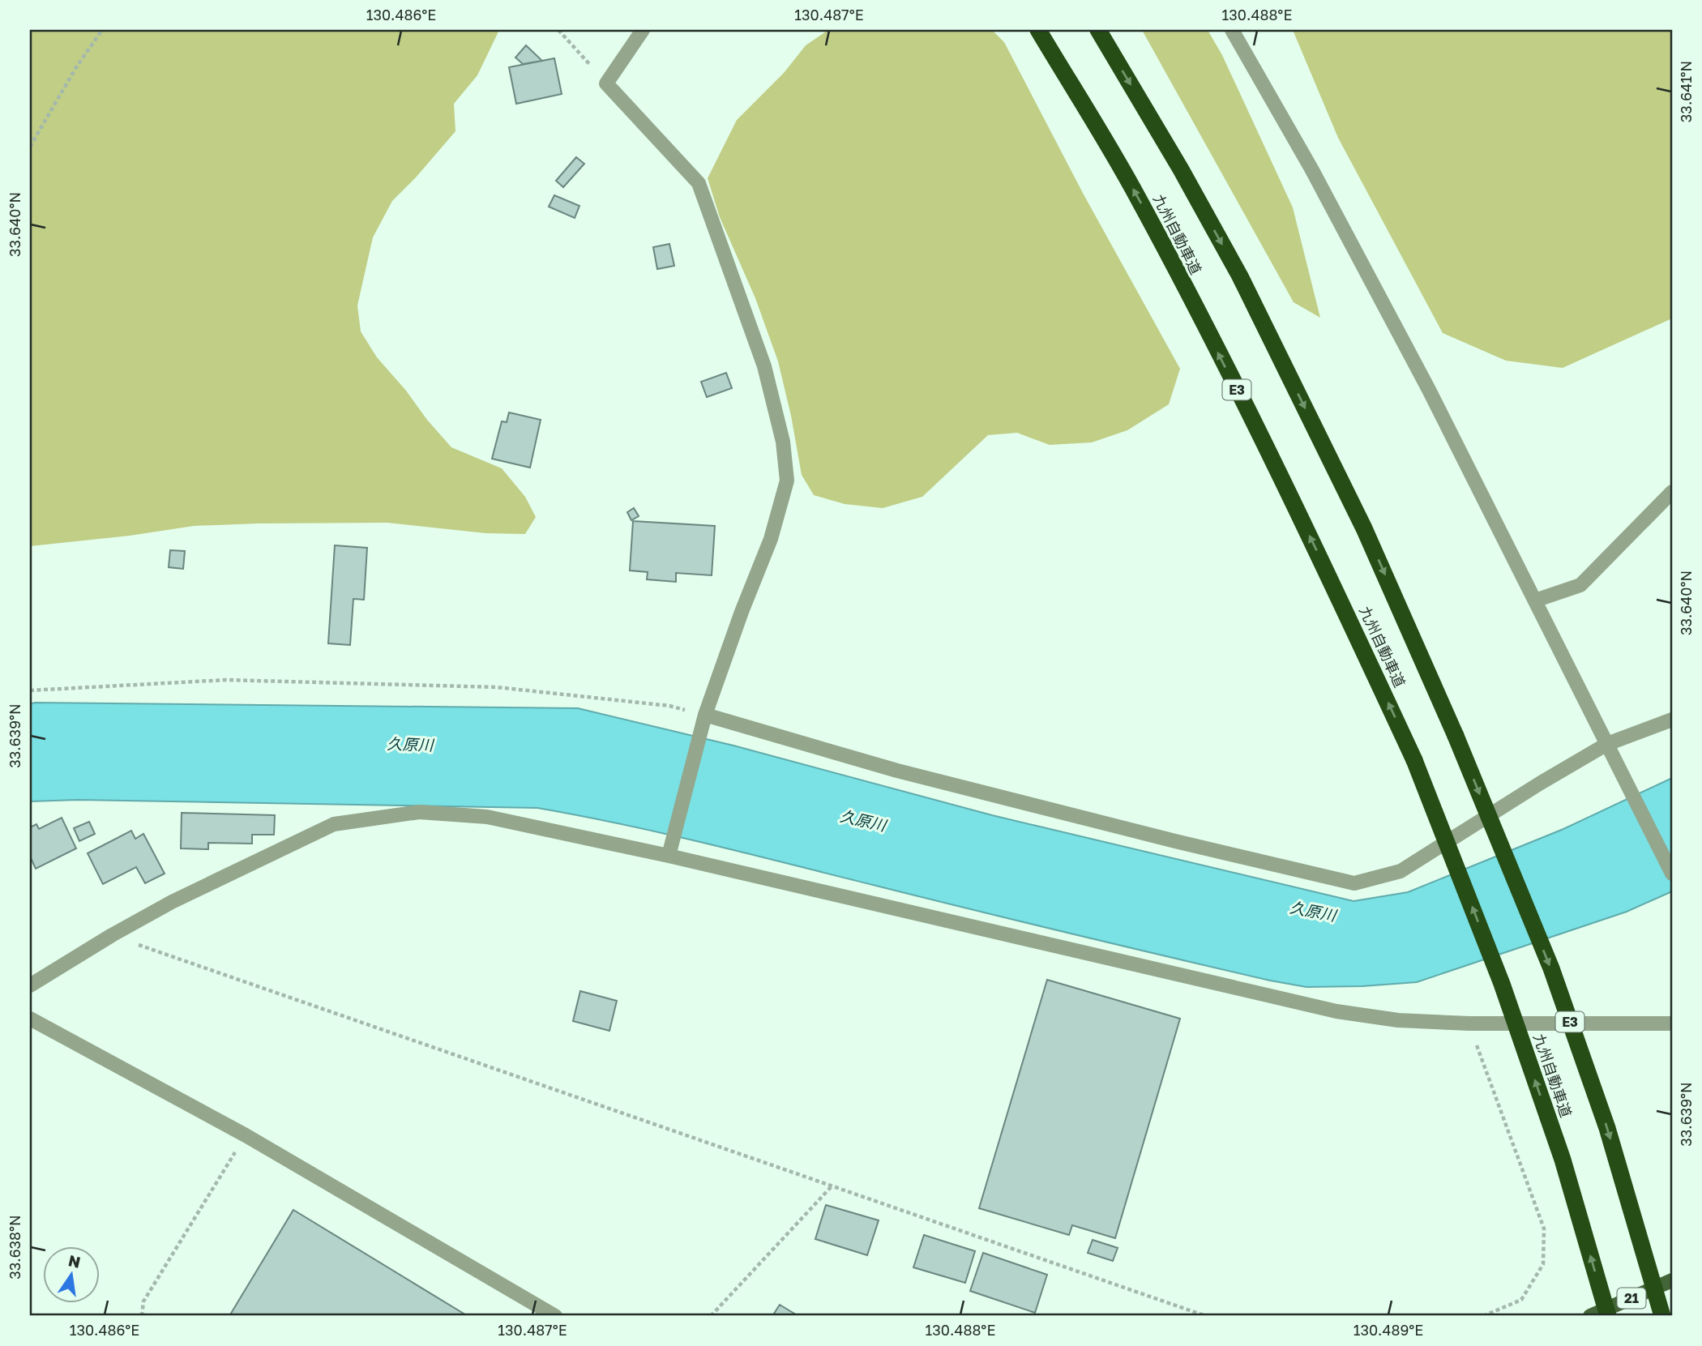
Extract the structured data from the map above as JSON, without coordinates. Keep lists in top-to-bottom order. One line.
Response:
{"streets":{"highway":["九州自動車道","E3"],"main road":["21"]},"water":["久原川"],"north":"top","coordinates":["130.486°E","130.487°E","130.488°E","33.641°N","33.640°N","33.639°N","33.638°N","130.489°E"]}
